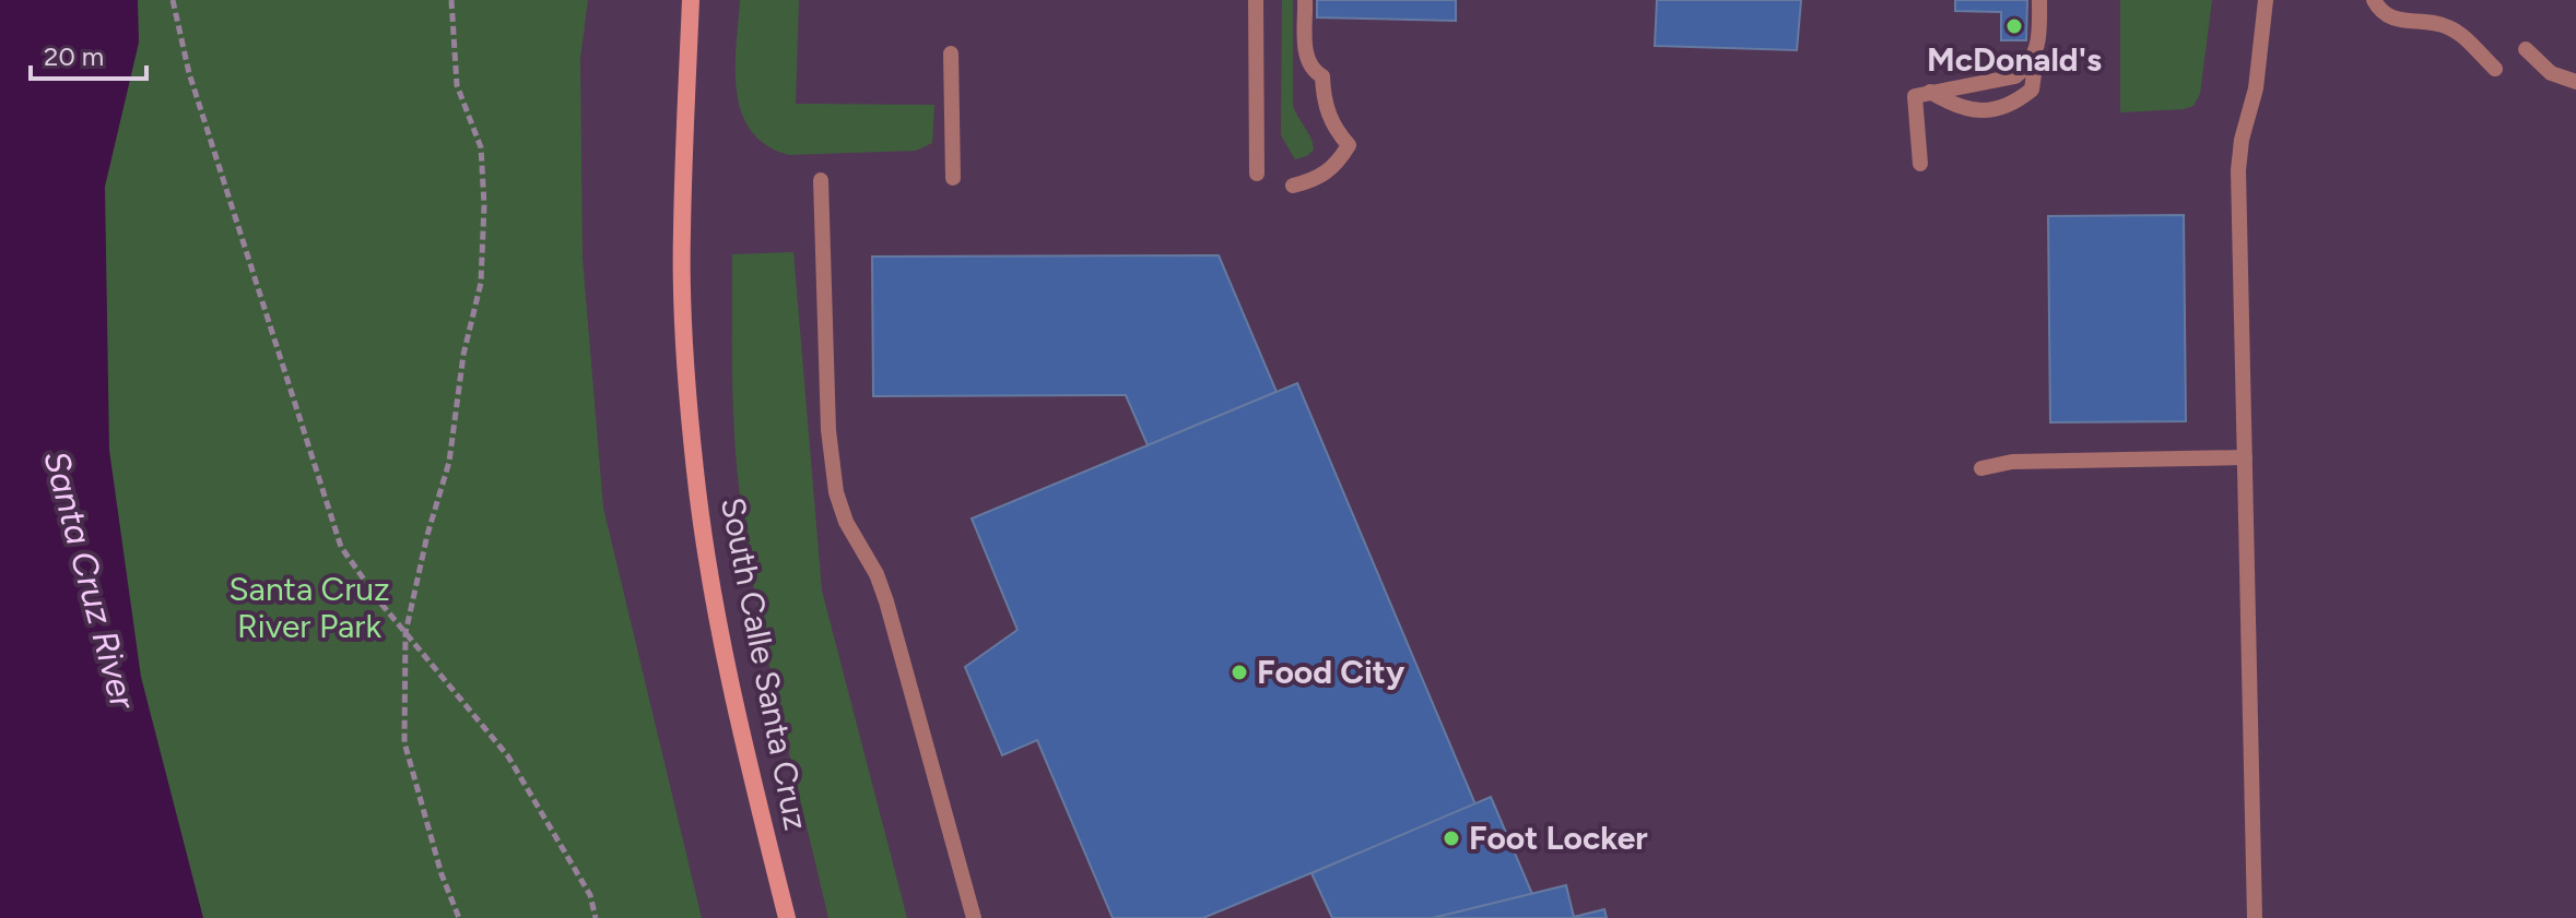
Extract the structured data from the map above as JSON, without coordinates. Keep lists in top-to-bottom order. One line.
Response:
{"streets":{"street":["South Calle Santa Cruz"]},"water":["Santa Cruz River"],"parks":["Santa Cruz River Park"],"places":["McDonald's","Food City","Foot Locker"],"scale_bar":"20 m"}
